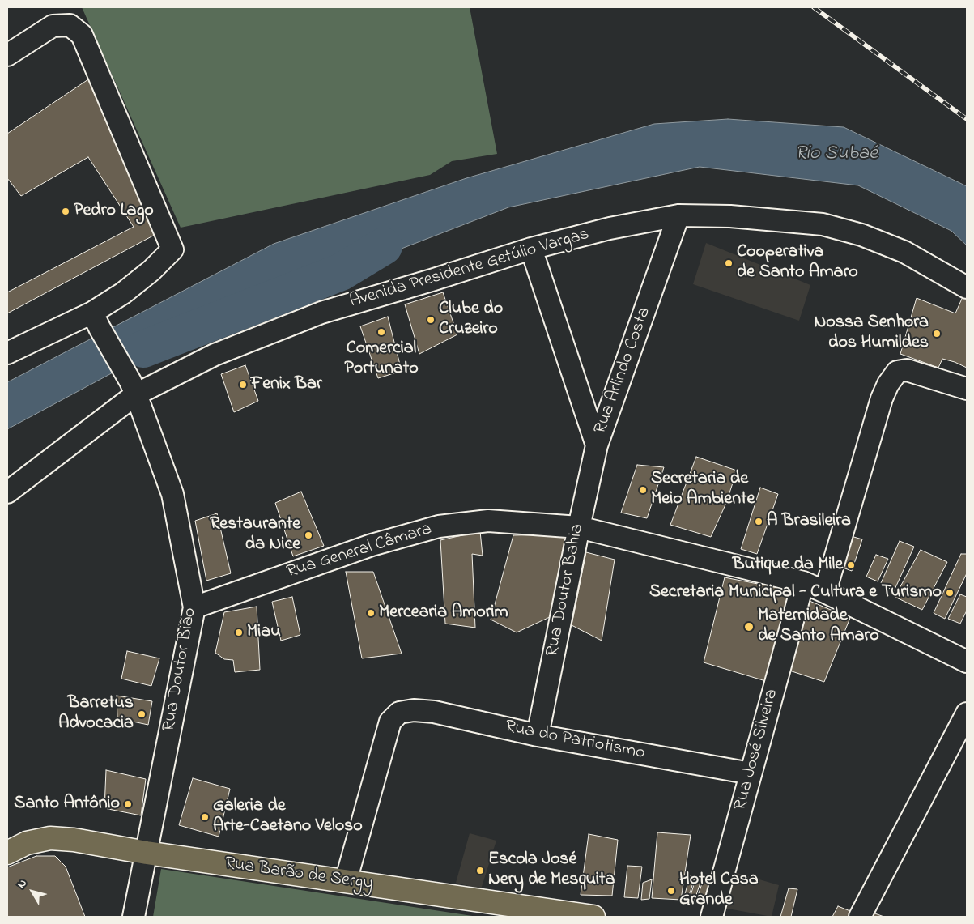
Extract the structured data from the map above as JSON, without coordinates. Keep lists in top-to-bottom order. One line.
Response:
{"streets":{"main road":["Rua Barão de Sergy"],"street":["Avenida Presidente Getúlio Vargas","Rua Arlindo Costa","Rua General Câmara","Rua Doutor Bahia","Rua Doutor Bião","Rua do Patriotismo","Rua José Silveira"]},"crossings":[["Avenida Presidente Getúlio Vargas","Rua Arlindo Costa"],["Avenida Presidente Getúlio Vargas","Rua Doutor Bião"],["Rua Arlindo Costa","Rua Doutor Bahia"],["Rua General Câmara","Rua Doutor Bahia"],["Rua General Câmara","Rua Doutor Bião"],["Rua General Câmara","Rua José Silveira"],["Rua Doutor Bahia","Rua do Patriotismo"],["Rua Doutor Bião","Rua Barão de Sergy"],["Rua do Patriotismo","Rua José Silveira"],["Rua do Patriotismo","Rua Barão de Sergy"]],"water":["Rio Subaé"],"places":["Pedro Lago","Cooperativa de Santo Amaro","Clube do Cruzeiro","Comercial Portunato","Nossa Senhora dos Humildes","Fenix Bar","Secretaria de Meio Ambiente","A Brasileira","Restaurante da Nice","Butique da Mile","Secretaria Municipal - Cultura e Turismo","Mercearia Amorim","Maternidade de Santo Amaro","Miau","Barretus Advocacia","Santo Antônio","Galeria de Arte-Caetano Veloso","Escola José Nery de Mesquita","Hotel Casa Grande"],"north":"top left"}
